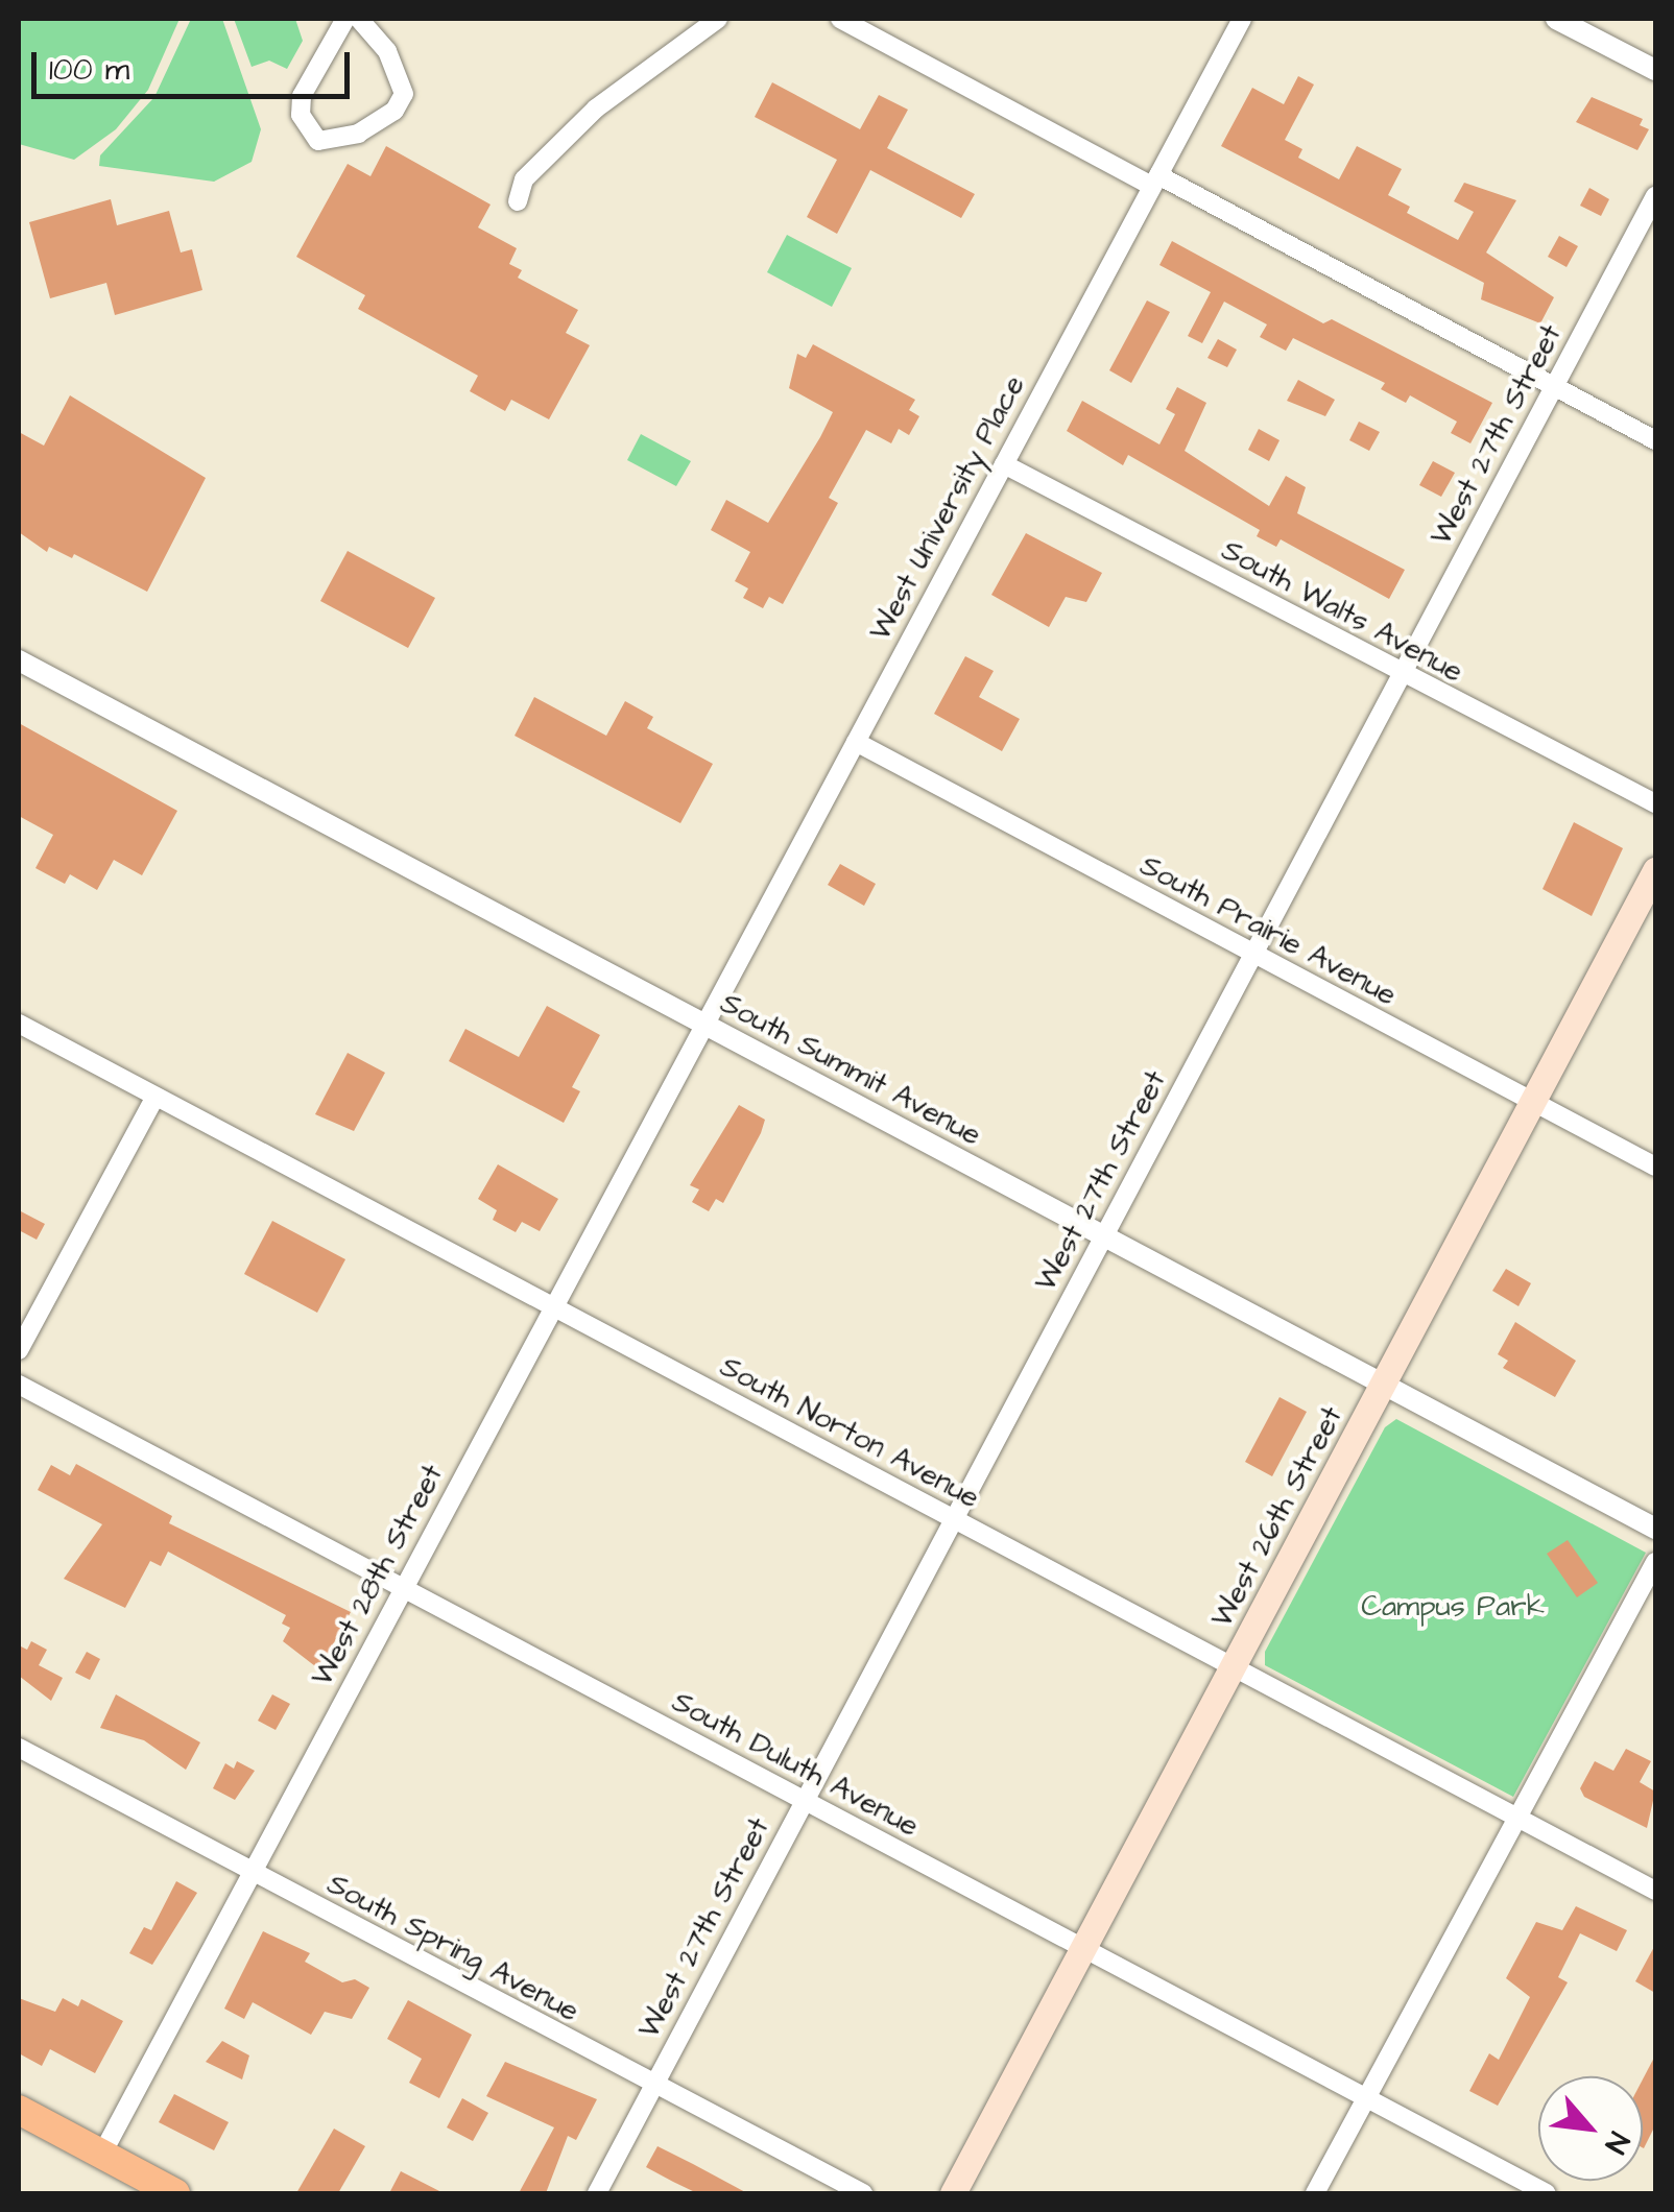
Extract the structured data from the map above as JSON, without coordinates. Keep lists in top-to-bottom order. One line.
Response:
{"streets":{"main road":["West 26th Street"],"street":["West 27th Street","West University Place","South Walts Avenue","South Prairie Avenue","South Summit Avenue","South Norton Avenue","West 28th Street","South Duluth Avenue","South Spring Avenue"]},"crossings":[["West 27th Street","South Walts Avenue"],["West 27th Street","South Prairie Avenue"],["West 27th Street","South Summit Avenue"],["West 27th Street","South Norton Avenue"],["West 27th Street","South Duluth Avenue"],["West 27th Street","South Spring Avenue"],["West University Place","South Walts Avenue"],["West University Place","South Prairie Avenue"],["West University Place","South Summit Avenue"],["West University Place","West 28th Street"],["South Prairie Avenue","West 26th Street"],["South Summit Avenue","West 26th Street"],["South Summit Avenue","West 28th Street"],["South Norton Avenue","West 26th Street"],["South Norton Avenue","West 28th Street"],["West 26th Street","South Duluth Avenue"],["West 28th Street","South Duluth Avenue"],["West 28th Street","South Spring Avenue"]],"parks":["Campus Park"],"scale_bar":"100 m","north":"bottom right"}
